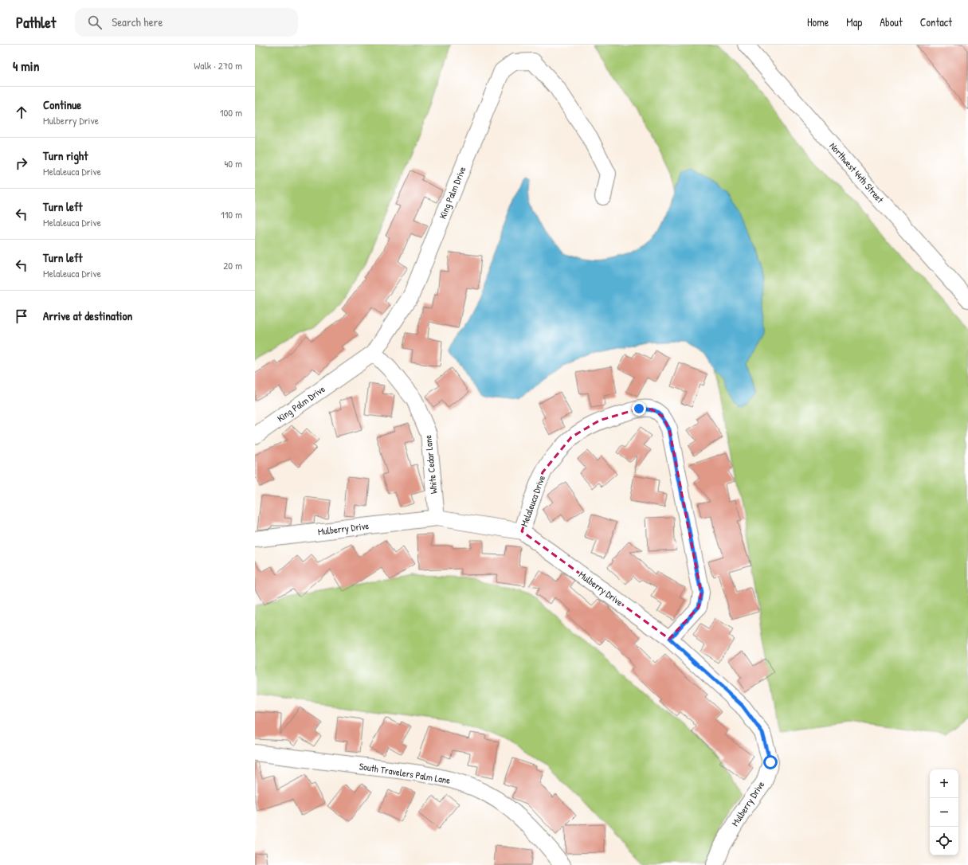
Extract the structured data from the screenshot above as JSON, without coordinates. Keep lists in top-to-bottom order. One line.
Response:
{"streets":{"street":["Northwest 44th Street","King Palm Drive","White Cedar Lane","Melaleuca Drive","Mulberry Drive","South Travelers Palm Lane"]},"crossings":[["King Palm Drive","White Cedar Lane"],["White Cedar Lane","Mulberry Drive"],["Melaleuca Drive","Mulberry Drive"]],"page":{"header":"Pathlet","search":"Search here","nav":["Home","Map","About","Contact"],"heading":["4 min","Walk · 270 m"],"list":[["Continue","Mulberry Drive","100 m"],["Turn right","Melaleuca Drive","40 m"],["Turn left","Melaleuca Drive","110 m"],["Turn left","Melaleuca Drive","20 m"],"Arrive at destination"],"map_buttons":["+","−"]}}
